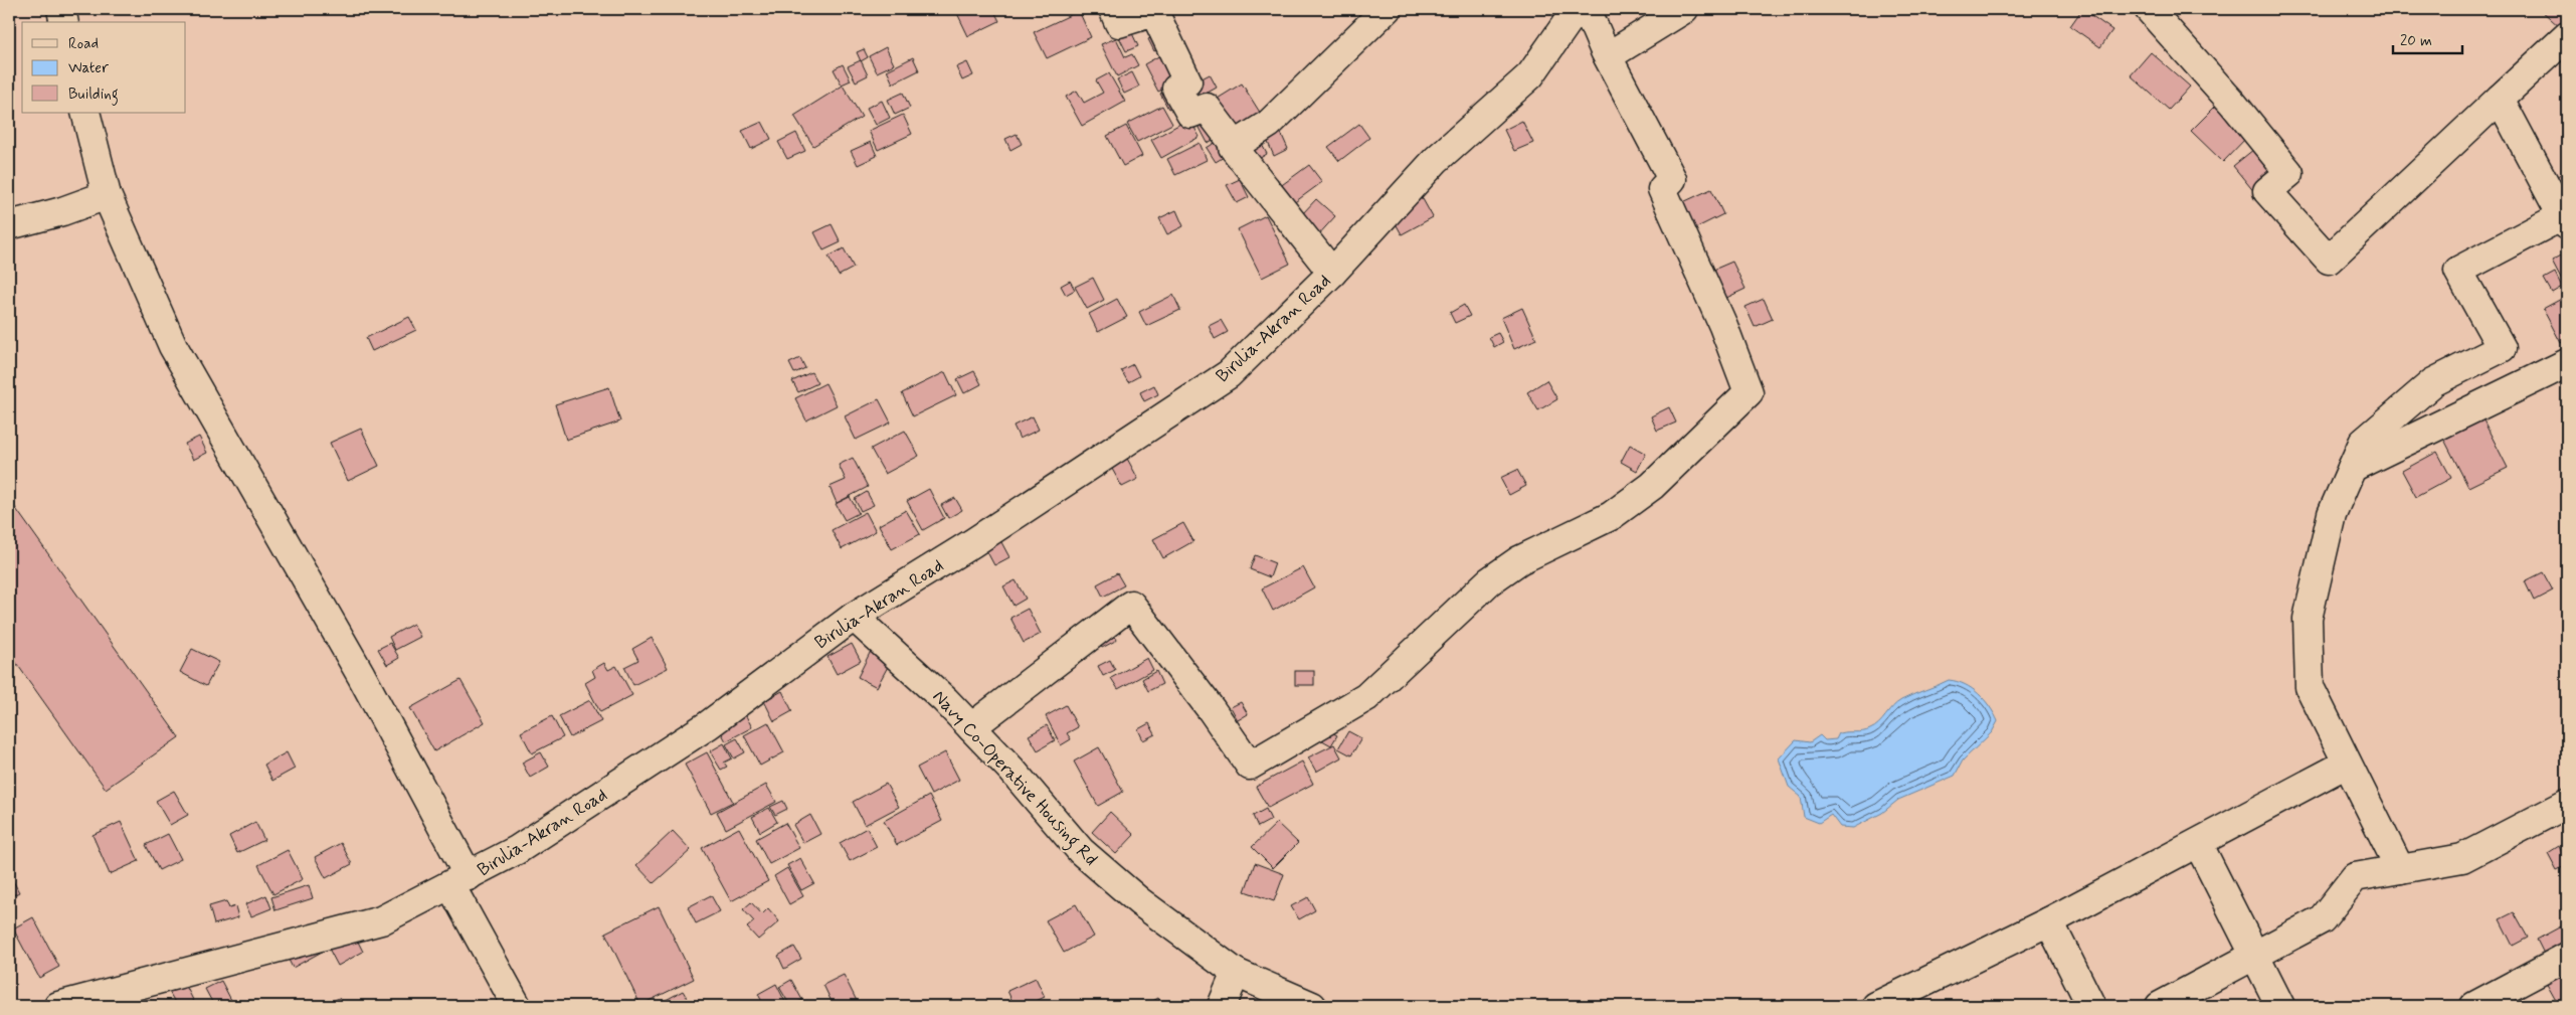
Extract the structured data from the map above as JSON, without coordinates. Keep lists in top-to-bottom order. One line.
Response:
{"streets":{"street":["Birulia-Akran Road","Navy Co-Operative Housing Rd"]},"crossings":[["Birulia-Akran Road","Navy Co-Operative Housing Rd"]],"legend":["Road","Water","Building"],"scale_bar":"20 m"}
